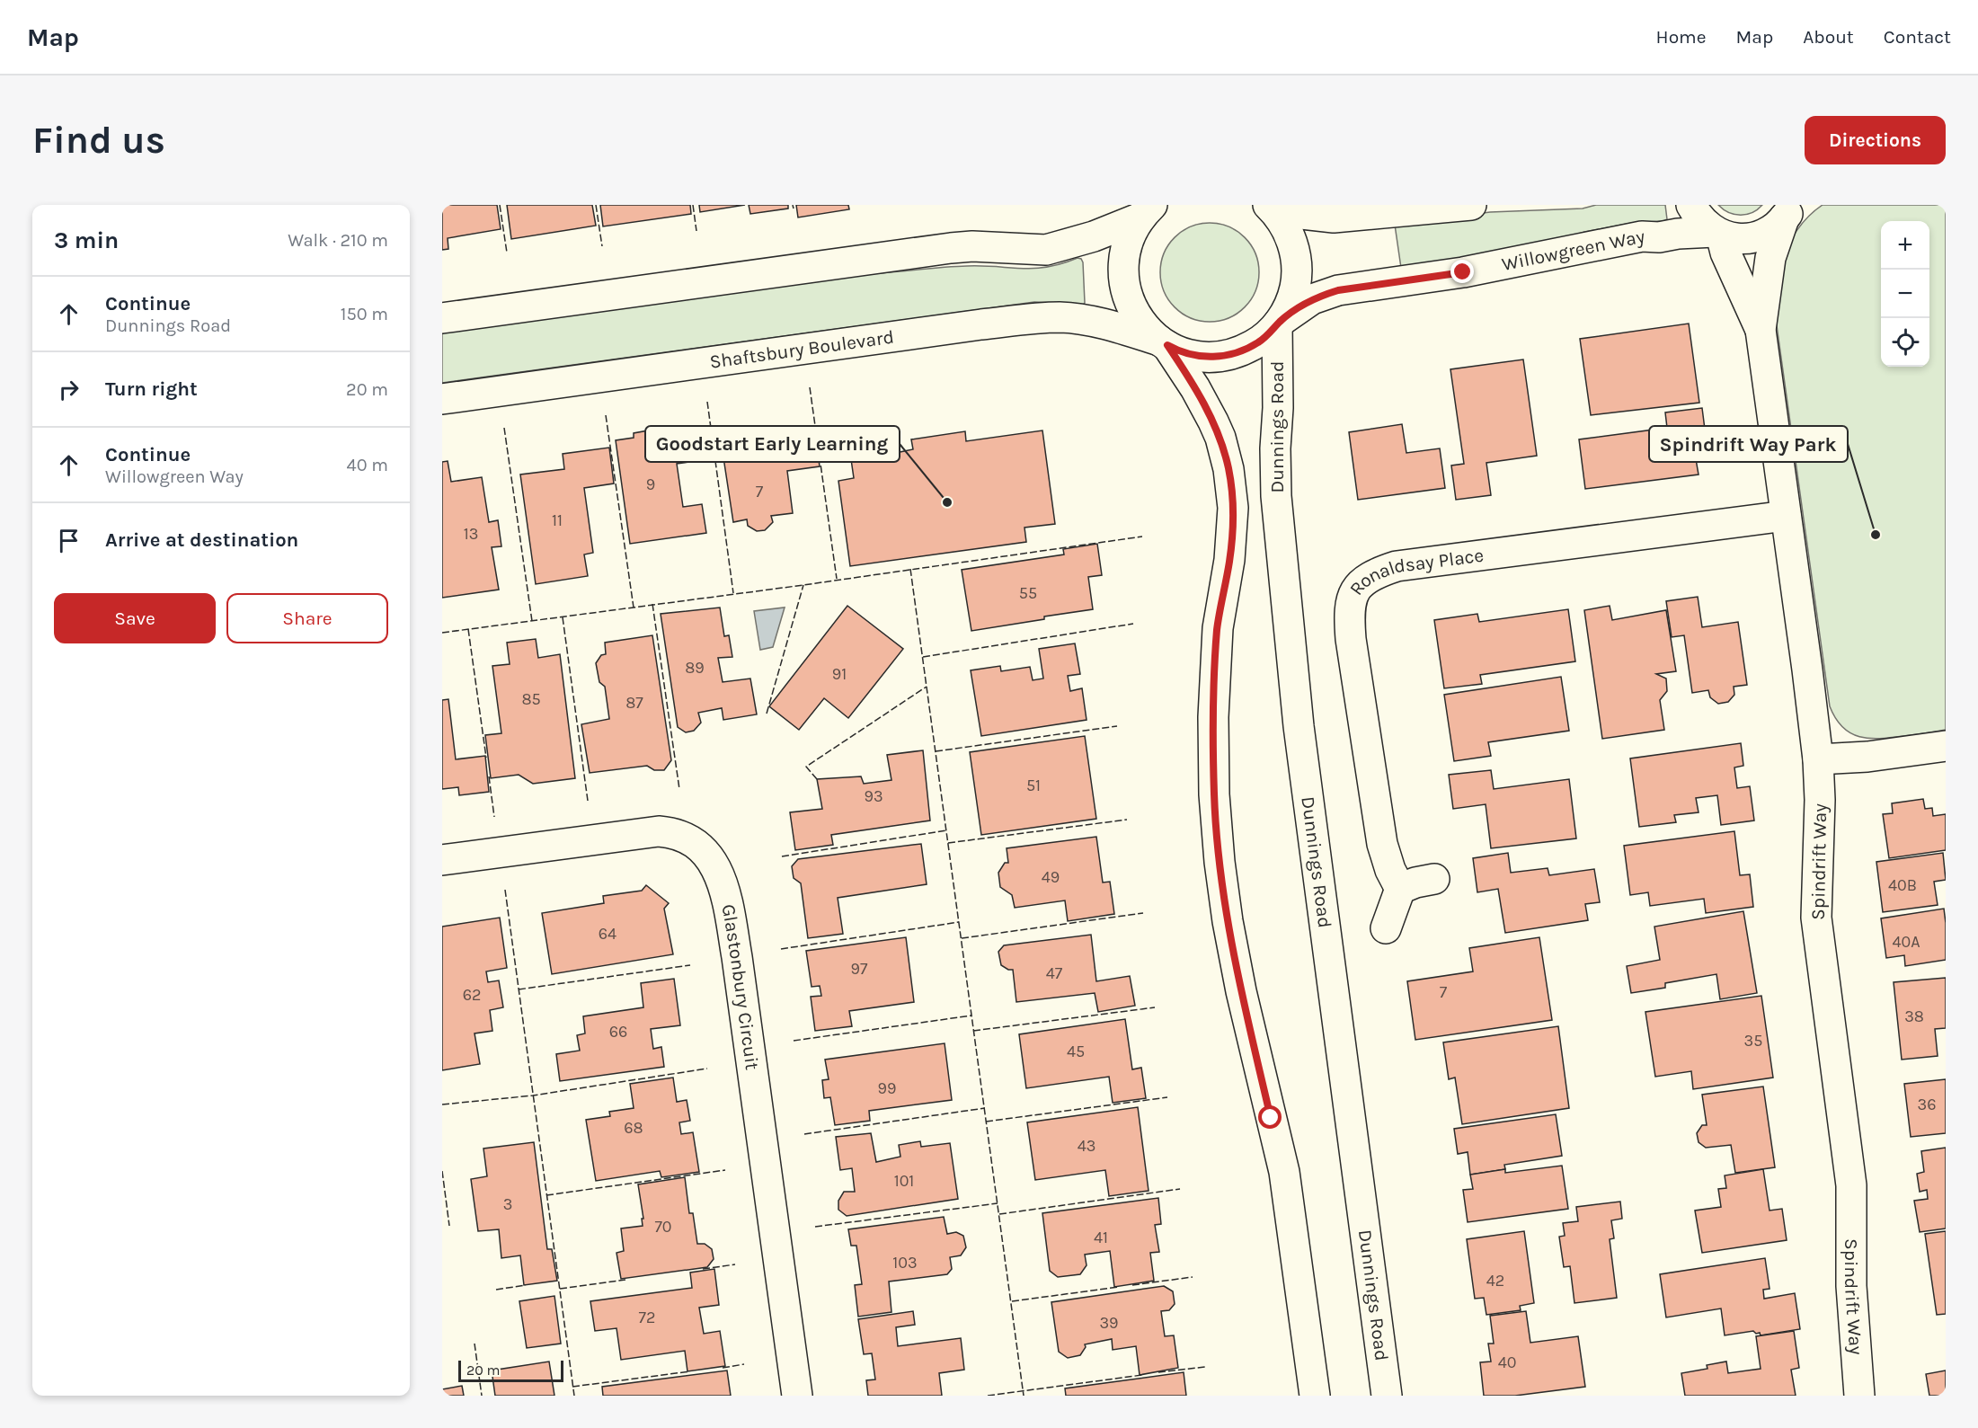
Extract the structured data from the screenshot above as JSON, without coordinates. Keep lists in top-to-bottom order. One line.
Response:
{"streets":{"street":["Willowgreen Way","Shaftsbury Boulevard","Dunnings Road","Ronaldsay Place","Spindrift Way","Glastonbury Circuit"]},"crossings":[["Willowgreen Way","Shaftsbury Boulevard"],["Willowgreen Way","Dunnings Road"],["Willowgreen Way","Spindrift Way"],["Ronaldsay Place","Spindrift Way"]],"places":["Goodstart Early Learning","Spindrift Way Park"],"house_numbers":["9","7","11","13","55","89","91","85","87","51","93","49","40B","64","40A","97","47","7","62","38","66","35","45","99","36","68","43","101","3","70","41","103","42","72","39","40"],"scale_bar":"20 m","page":{"header":"Map","nav":["Home","Map","About","Contact"],"buttons":["Directions",["Save","Share"]],"title":"Find us","heading":["3 min","Walk · 210 m"],"map_buttons":["+","−"],"list":[["Continue","Dunnings Road","150 m"],["Turn right","20 m"],["Continue","Willowgreen Way","40 m"],"Arrive at destination"],"scale":"20 m"}}
